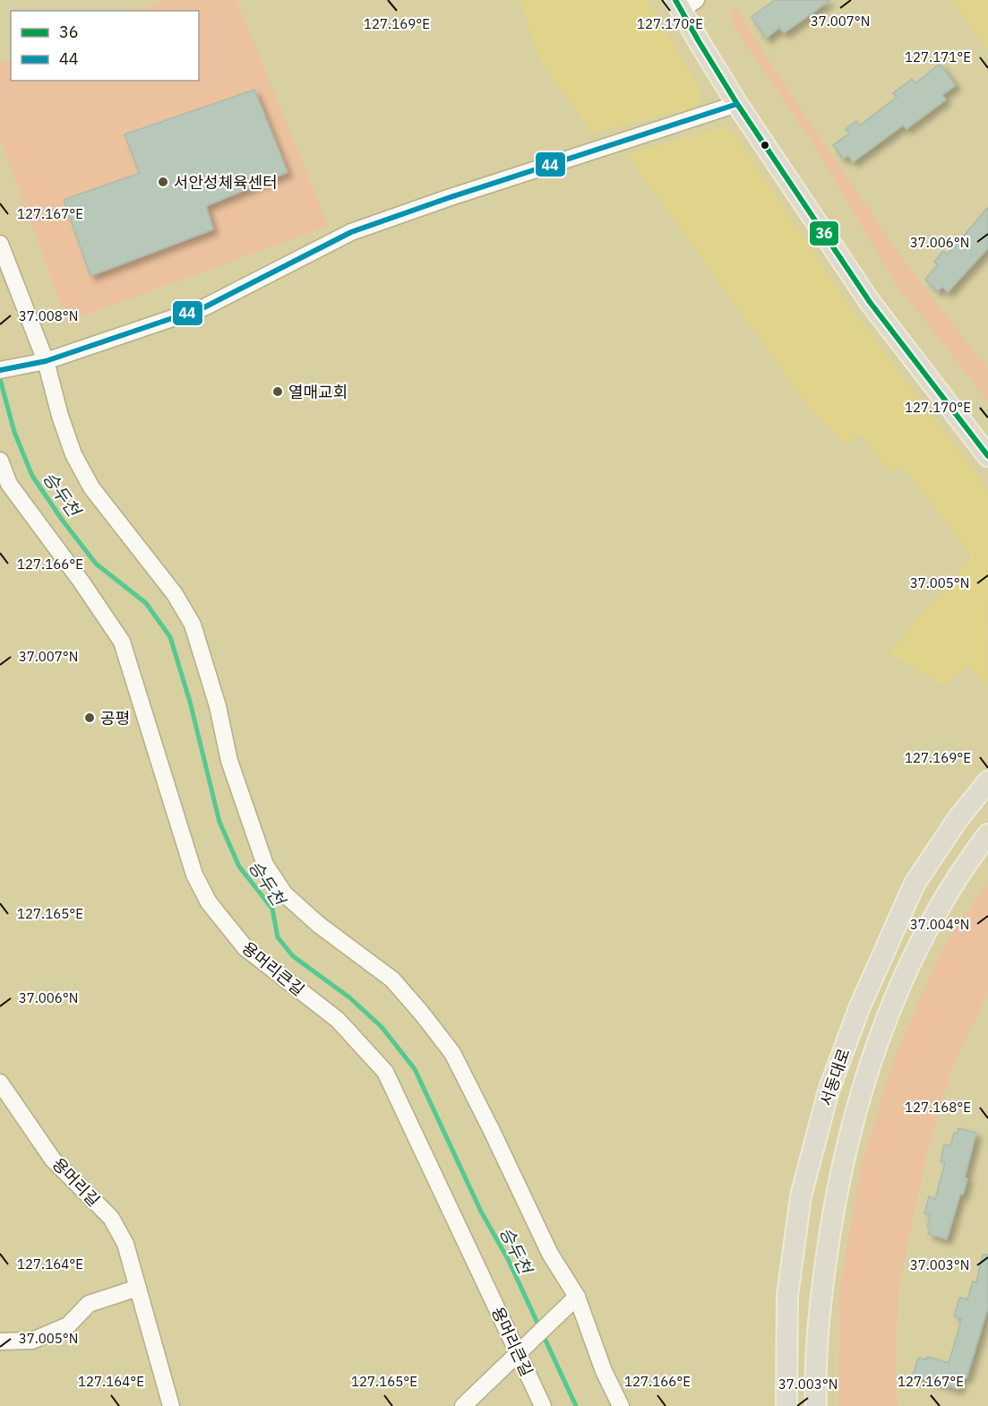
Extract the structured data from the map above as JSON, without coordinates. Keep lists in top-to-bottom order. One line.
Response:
{"streets":{"main road":["서동대로"],"street":["용머리큰길","용머리길"]},"water":["승두천"],"places":["서안성체육센터","열매교회","공평"],"lines":["transit line 36","transit line 44"],"legend":["36","44"],"coordinates":["37.007°N","127.170°E","127.169°E","127.171°E","127.167°E","37.006°N","37.008°N","127.166°E","37.005°N","127.165°E","37.004°N","127.168°E","127.164°E","37.003°N"]}
